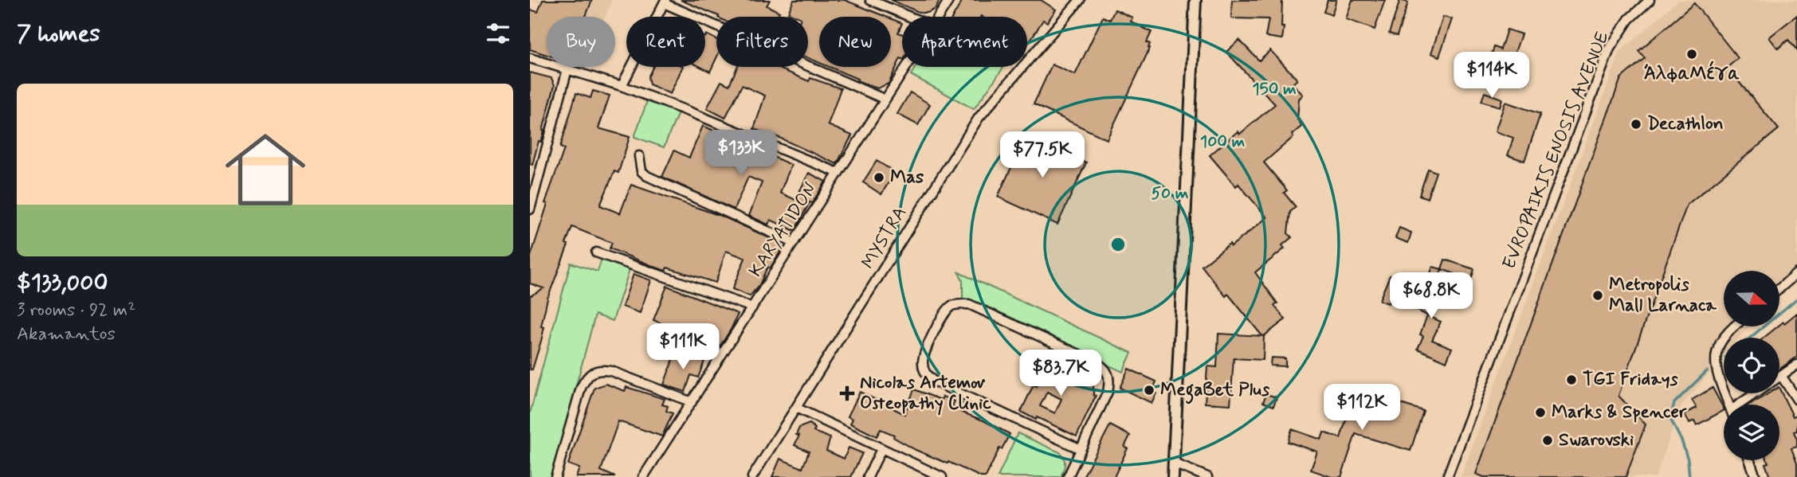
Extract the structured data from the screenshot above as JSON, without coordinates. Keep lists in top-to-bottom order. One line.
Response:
{"streets":{"street":["EVROPAIKIS ENOSIS AVENUE","KARYATIDON","MYSTRA"]},"places":{"other":["ΆλφαΜέγα","Decathlon","Mas","Metropolis Mall Larnaca","TGI Fridays","MegaBet Plus","Marks & Spencer","Swarovski"],"health":["Nicolas Artemov Osteopathy Clinic"]},"north":"right","page":{"heading":"7 homes","chip":["Buy","Rent","Filters","New","Apartment"],"price":["$114K","$133K","$77.5K","$68.8K","$111K","$83.7K","$112K"],"list":[{"name":"$133,000","note":"3 rooms · 92 m² · Akamantos"}]},"rings":["150 m","100 m","50 m"]}
